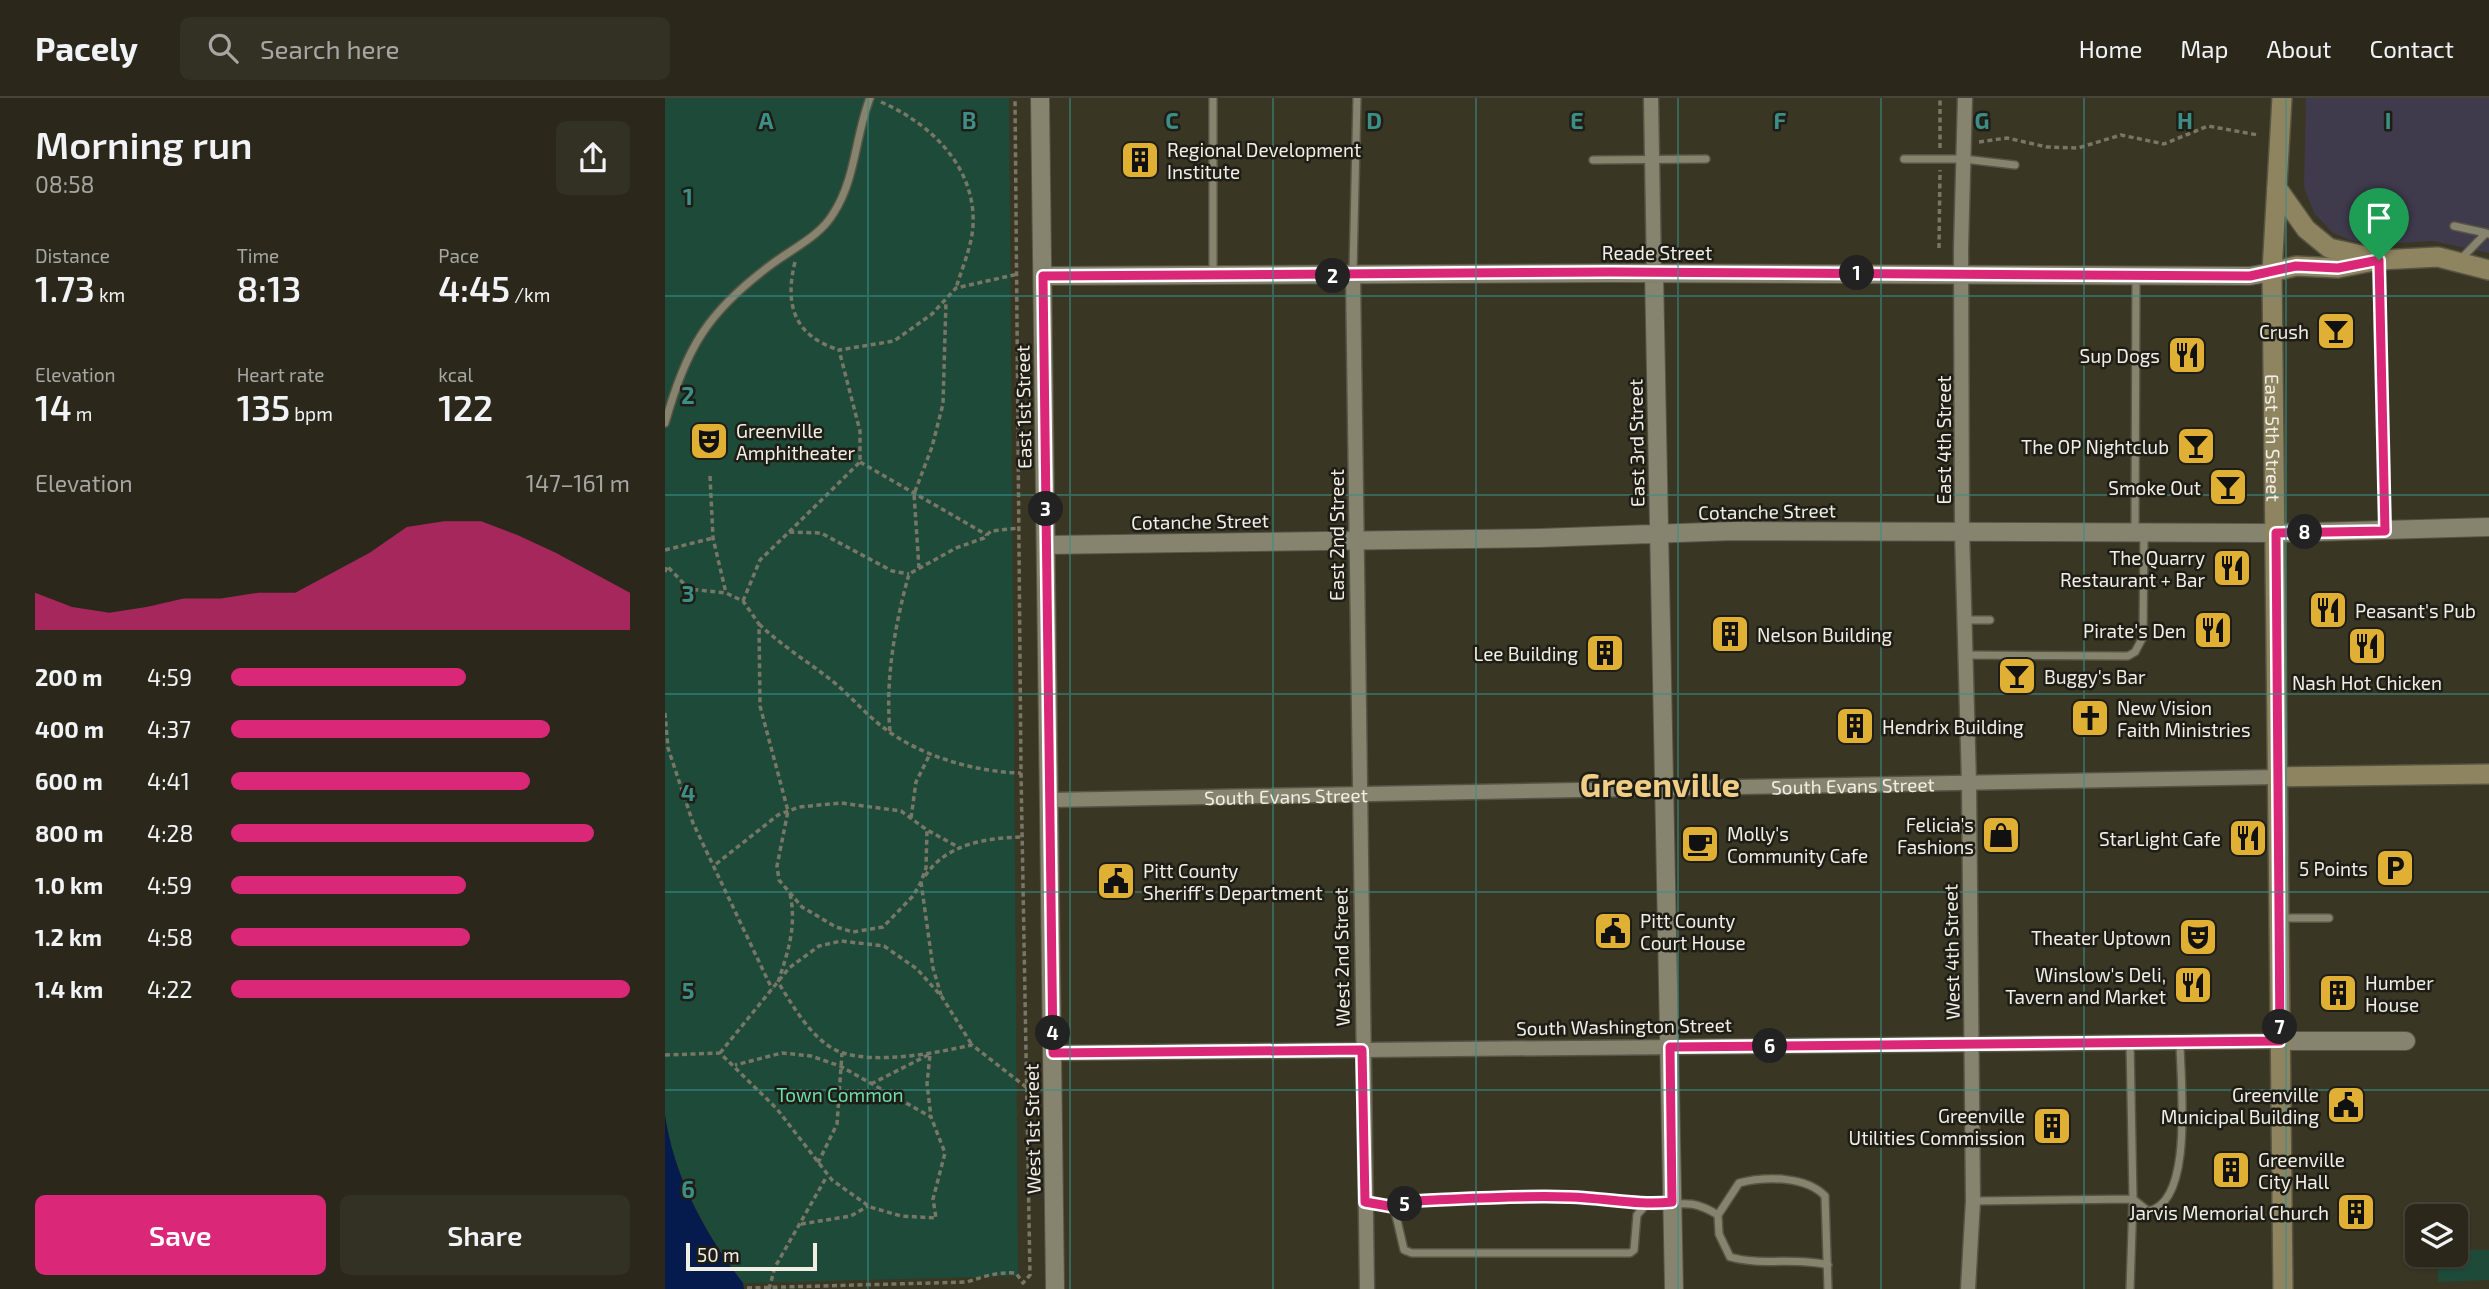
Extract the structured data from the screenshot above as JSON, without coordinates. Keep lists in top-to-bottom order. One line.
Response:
{"streets":{"main road":["East 5th Street","South Evans Street"],"street":["Reade Street","East 1st Street","East 4th Street","East 3rd Street","Cotanche Street","East 2nd Street","West 4th Street","West 2nd Street","South Washington Street","West 1st Street"]},"crossings":[["Reade Street","East 1st Street"],["Reade Street","East 5th Street"],["Reade Street","East 4th Street"],["Reade Street","East 3rd Street"],["Reade Street","East 2nd Street"],["East 1st Street","Cotanche Street"],["East 1st Street","South Evans Street"],["East 1st Street","West 1st Street"],["East 5th Street","Cotanche Street"],["East 5th Street","South Evans Street"],["East 5th Street","South Washington Street"],["East 4th Street","Cotanche Street"],["East 4th Street","South Evans Street"],["East 4th Street","West 4th Street"],["East 3rd Street","Cotanche Street"],["East 3rd Street","South Evans Street"],["East 3rd Street","South Washington Street"],["Cotanche Street","East 2nd Street"],["East 2nd Street","South Evans Street"],["East 2nd Street","West 2nd Street"],["South Evans Street","West 4th Street"],["South Evans Street","West 2nd Street"],["South Evans Street","West 1st Street"],["West 4th Street","South Washington Street"],["West 2nd Street","South Washington Street"],["South Washington Street","West 1st Street"]],"districts":["Greenville"],"parks":["Town Common"],"places":{"building":["Regional Development Institute","Nelson Building","Lee Building","Hendrix Building","Humber House","Greenville Utilities Commission","Greenville City Hall","Jarvis Memorial Church"],"bar":["Crush","The OP Nightclub","Smoke Out","Buggy's Bar"],"restaurant":["Sup Dogs","The Quarry Restaurant + Bar","Peasant's Pub","Pirate's Den","Nash Hot Chicken","StarLight Cafe","Winslow's Deli, Tavern and Market"],"theatre":["Greenville Amphitheater","Theater Uptown"],"church":["New Vision Faith Ministries"],"shop":["Felicia's Fashions"],"cafe":["Molly's Community Cafe"],"parking":["5 Points"],"public building":["Pitt County Sheriff's Department","Pitt County Court House","Greenville Municipal Building"]},"scale_bar":"50 m","page":{"header":"Pacely","search":"Search here","nav":["Home","Map","About","Contact"],"heading":["Morning run","08:58"],"stats":[["Distance","1.73 km"],["Time","8:13"],["Pace","4:45 /km"],["Elevation","14 m"],["Heart rate","135 bpm"],["kcal","122"]],"pins":["1","2","3","8","7","4","6","5"],"chart":["Elevation","147–161 m"],"list":[{"name":"200 m","note":"4:59"},{"name":"400 m","note":"4:37"},{"name":"600 m","note":"4:41"},{"name":"800 m","note":"4:28"},{"name":"1.0 km","note":"4:59"},{"name":"1.2 km","note":"4:58"},{"name":"1.4 km","note":"4:22"}],"buttons":["Save","Share"],"scale":"50 m"},"grid":{"columns":["A","B","C","D","E","F","G","H","I"],"rows":["1","2","3","4","5","6"]}}
